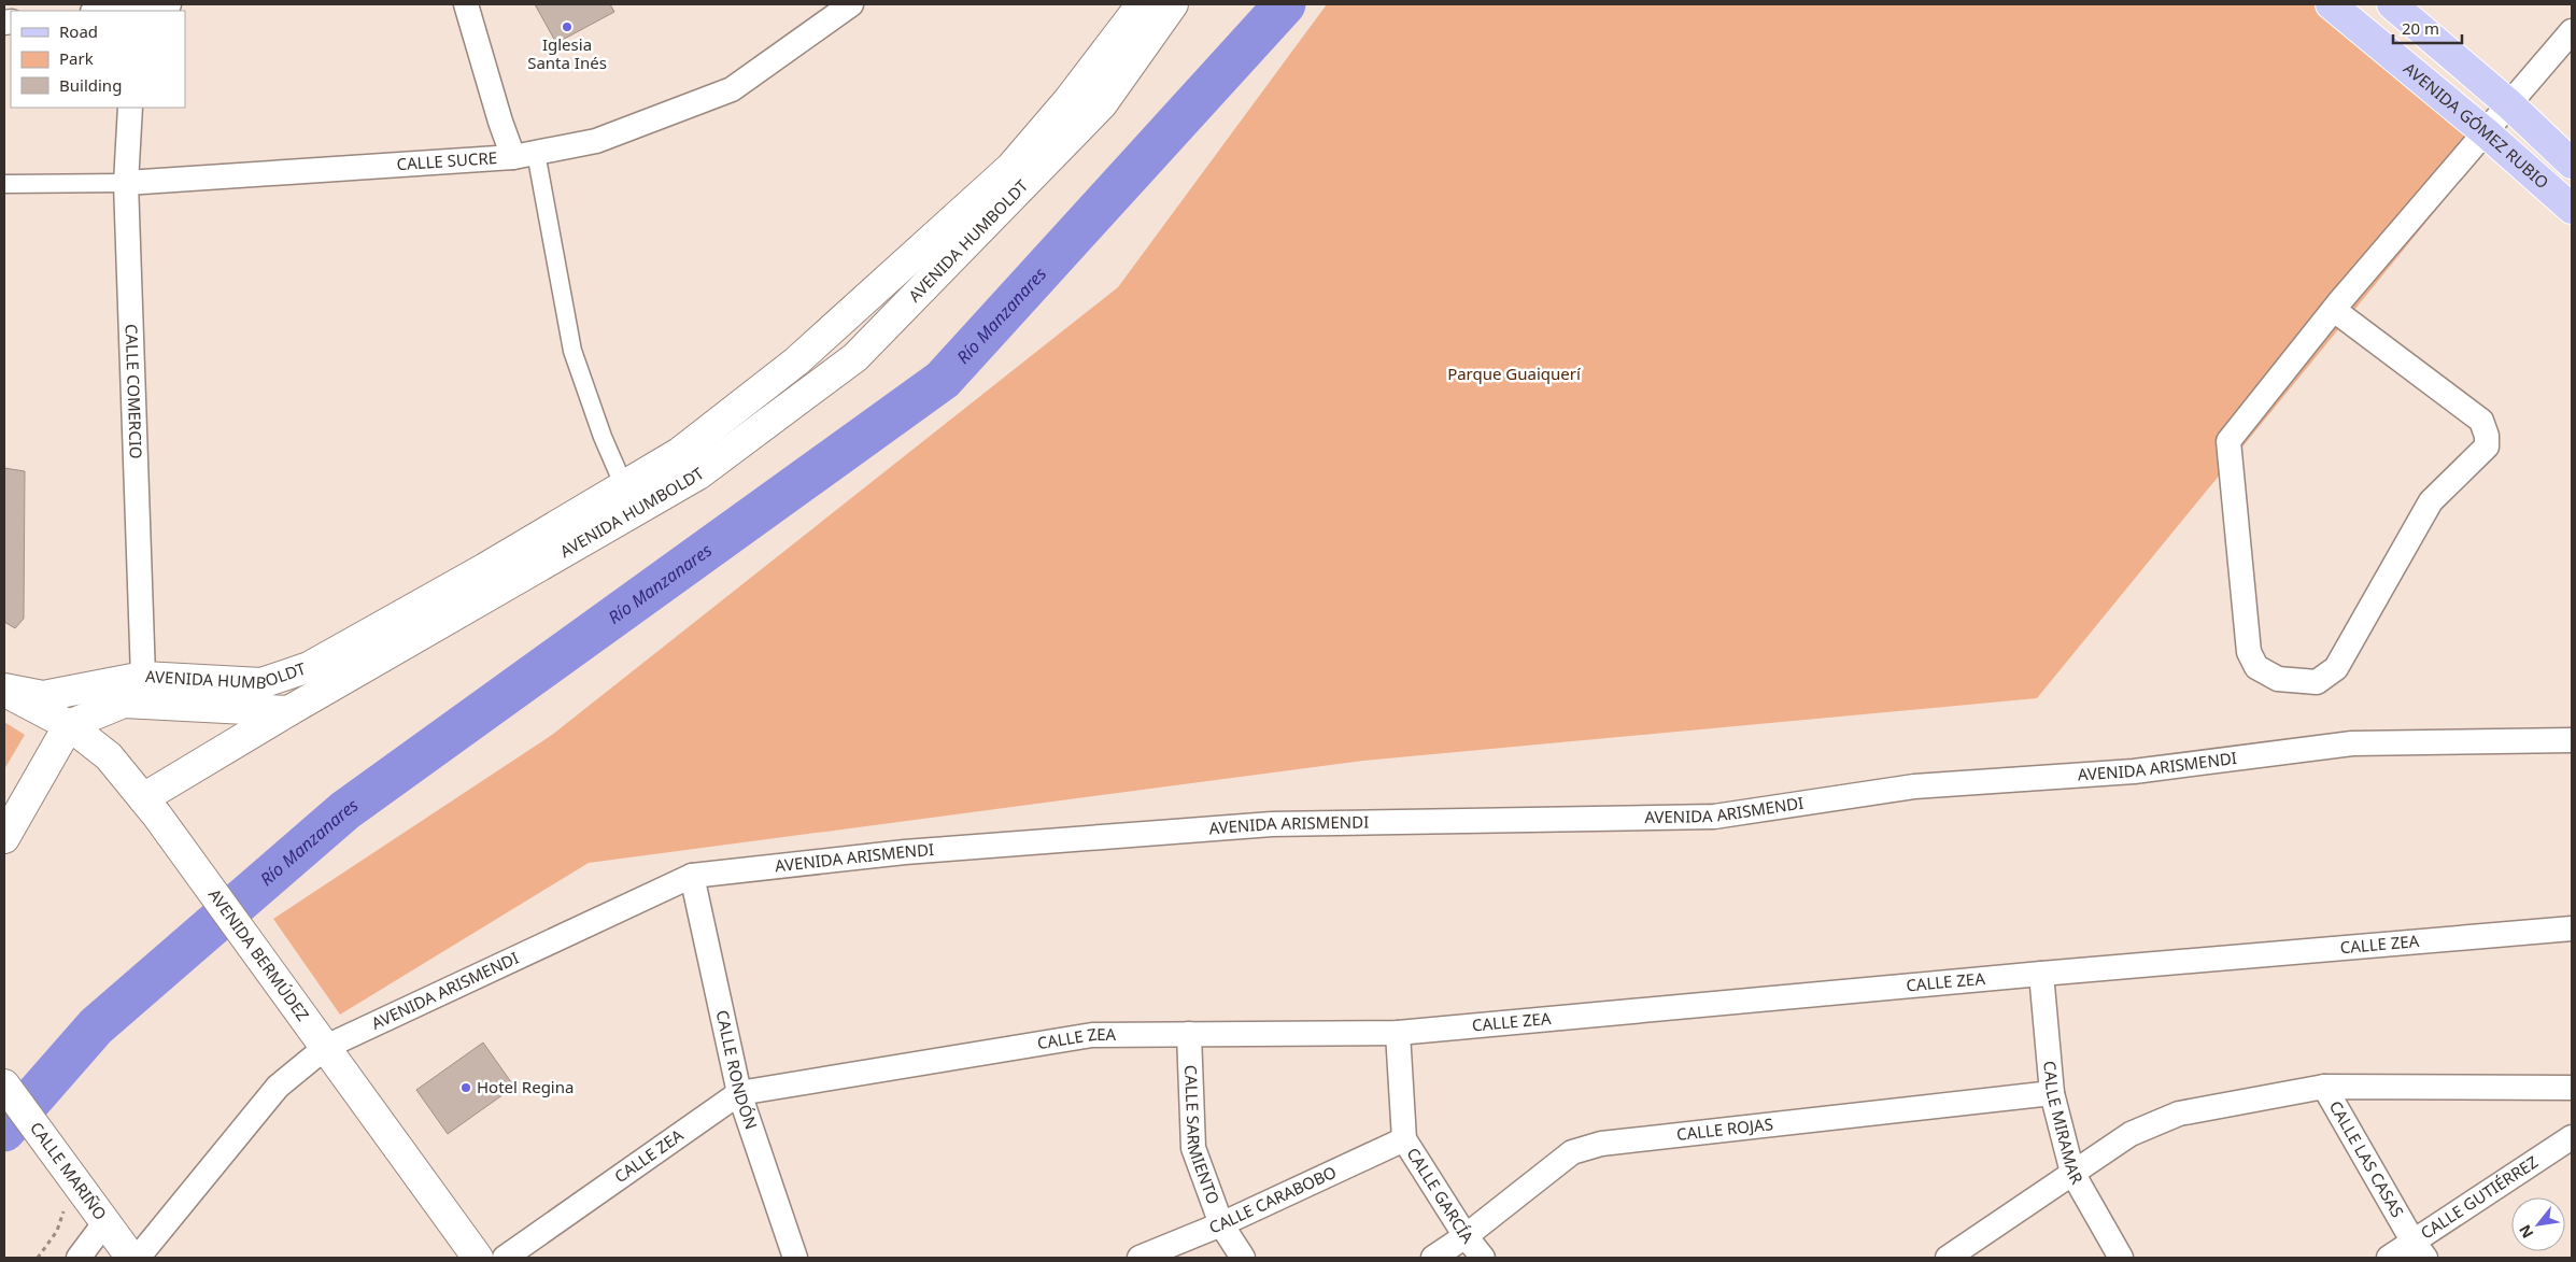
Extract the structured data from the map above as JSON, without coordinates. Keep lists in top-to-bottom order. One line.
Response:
{"streets":{"main road":["AVENIDA GÓMEZ RUBIO","AVENIDA HUMBOLDT","AVENIDA BERMÚDEZ","CALLE MARIÑO"],"street":["CALLE SUCRE","CALLE COMERCIO","AVENIDA ARISMENDI","CALLE ZEA","CALLE RONDÓN","CALLE MIRAMAR","CALLE ROJAS","CALLE SARMIENTO","CALLE LAS CASAS","CALLE GARCÍA","CALLE GUTIÉRREZ","CALLE CARABOBO"]},"crossings":[["CALLE SUCRE","CALLE COMERCIO"],["AVENIDA HUMBOLDT","CALLE COMERCIO"],["AVENIDA HUMBOLDT","AVENIDA BERMÚDEZ"],["AVENIDA ARISMENDI","AVENIDA BERMÚDEZ"],["AVENIDA ARISMENDI","CALLE RONDÓN"],["CALLE ZEA","CALLE RONDÓN"],["CALLE ZEA","CALLE MIRAMAR"],["CALLE ZEA","CALLE SARMIENTO"],["CALLE ZEA","CALLE GARCÍA"],["CALLE MIRAMAR","CALLE ROJAS"],["CALLE ROJAS","CALLE GARCÍA"],["CALLE SARMIENTO","CALLE CARABOBO"],["CALLE LAS CASAS","CALLE GUTIÉRREZ"],["CALLE GARCÍA","CALLE CARABOBO"]],"water":["Río Manzanares"],"parks":["Parque Guaiquerí"],"places":["Iglesia Santa Inés","Hotel Regina"],"legend":["Road","Park","Building"],"scale_bar":"20 m","north":"bottom left"}
